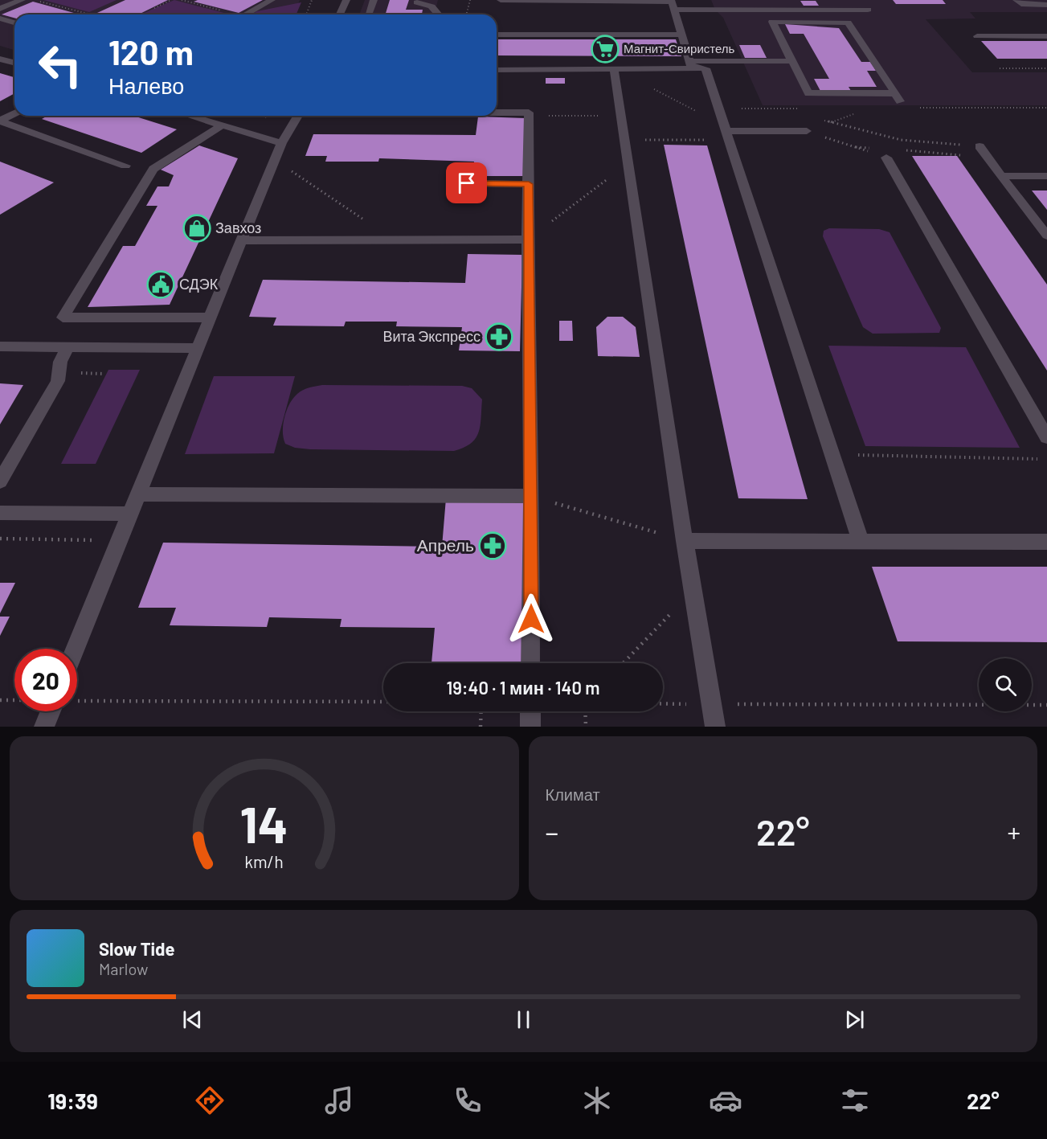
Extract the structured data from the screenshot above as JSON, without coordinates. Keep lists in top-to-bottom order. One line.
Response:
{"places":{"supermarket":["Магнит-Свиристель"],"shop":["Завхоз"],"public building":["СДЭК"],"pharmacy":["Вита Экспресс","Апрель"]},"page":{"turn":["120 m","Налево"],"limit":"20","trip":"19:40 · 1 мин · 140 m","tile":"Климат","heat":["−","22°","+"],"song":["Slow Tide","Marlow"],"tabs":["19:39","22°"],"gauge":["14","km/h"]}}
